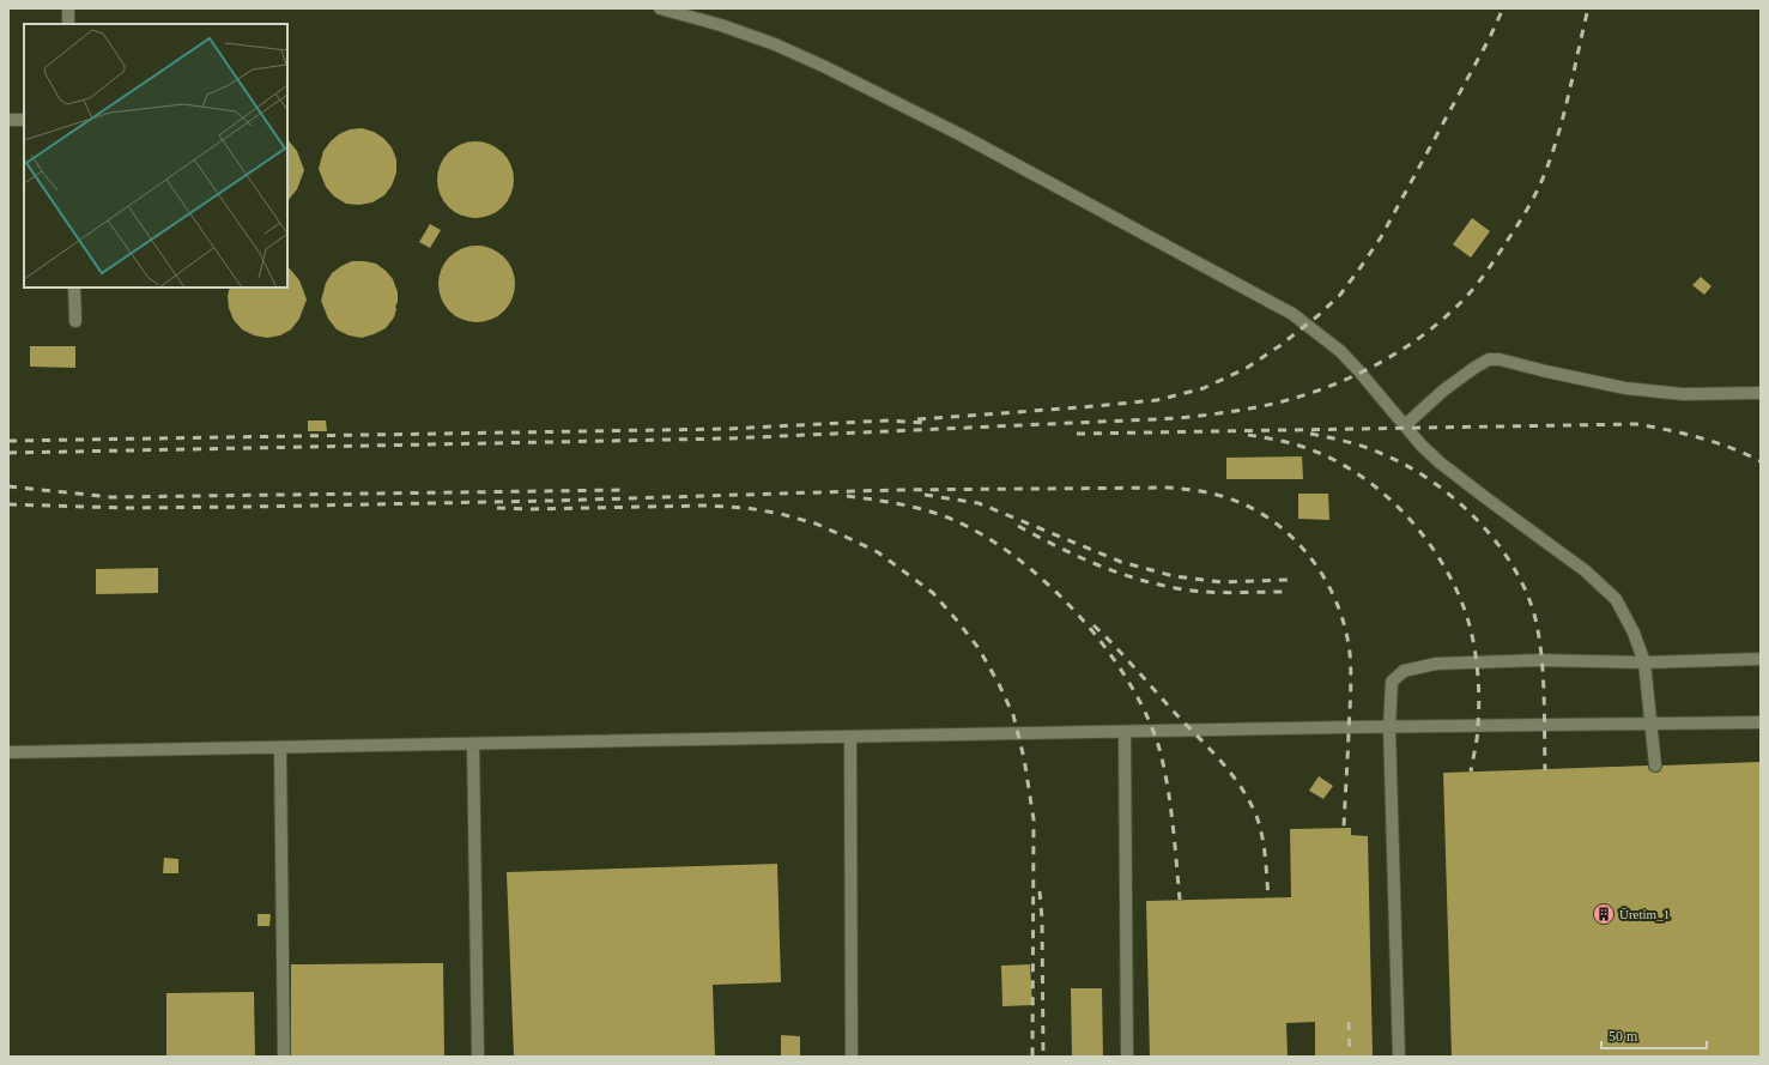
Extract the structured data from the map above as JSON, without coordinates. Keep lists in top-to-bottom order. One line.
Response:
{"places":{"building":["Üretim_1"]},"scale_bar":"50 m"}
